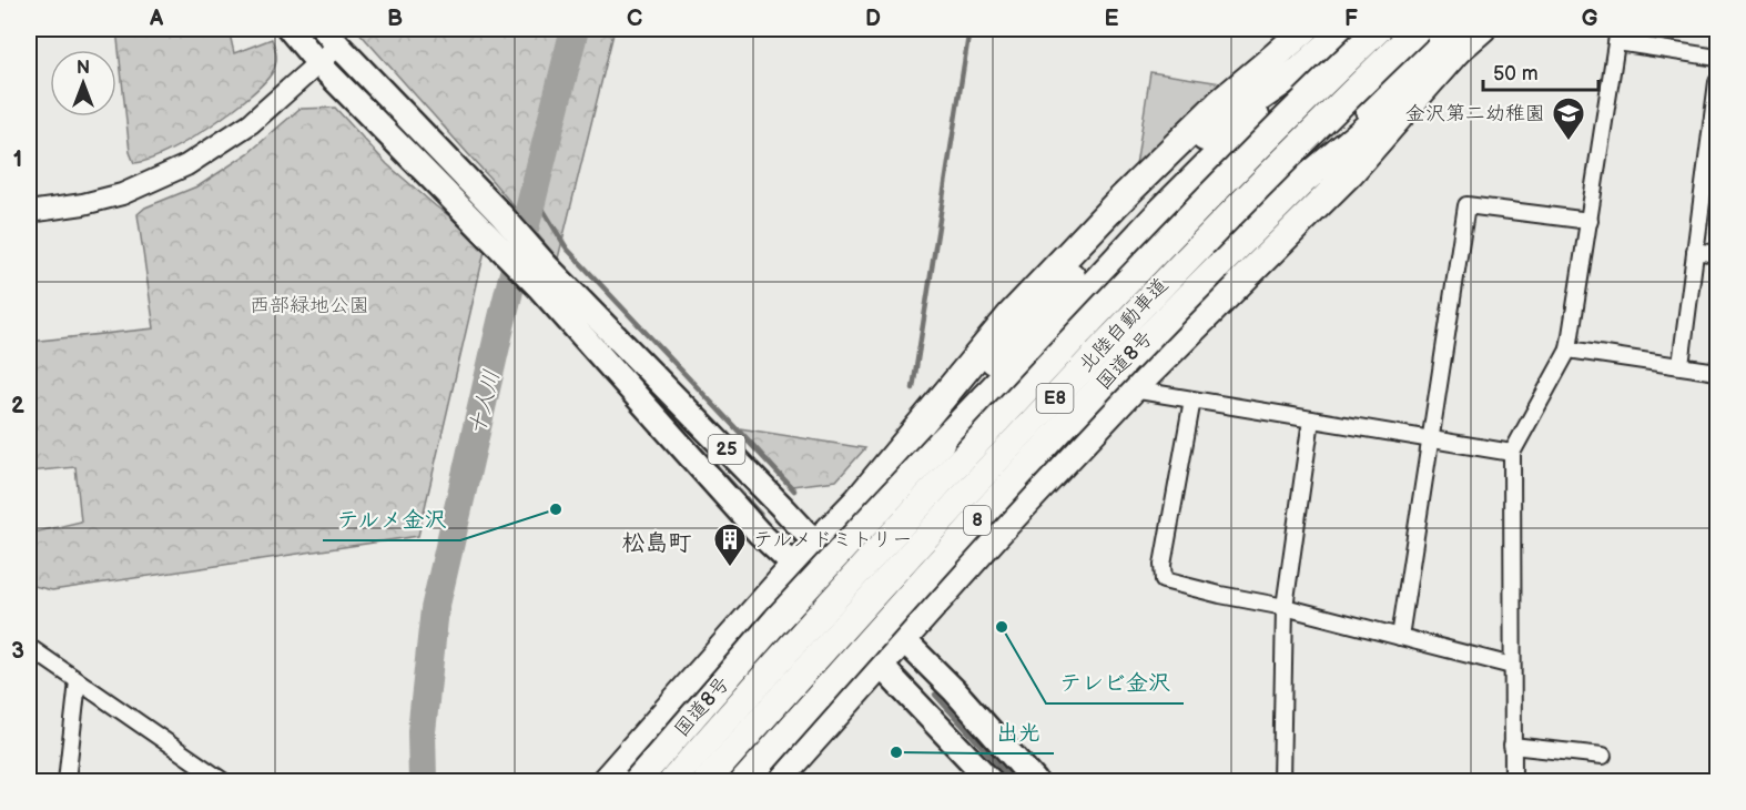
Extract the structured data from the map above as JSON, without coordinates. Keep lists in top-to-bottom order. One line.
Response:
{"streets":{"highway":["北陸自動車道","国道8号","E8","8"],"main road":["25"]},"crossings":[["国道8号","8"],["25","8"]],"districts":["松島町"],"water":["十人川"],"parks":["西部緑地公園"],"places":{"school or university":["金沢第二幼稚園"],"other":["テルメ金沢","テレビ金沢","出光"],"building":["テルメドミトリー"]},"scale_bar":"50 m","north":"top","grid":{"columns":["A","B","C","D","E","F","G"],"rows":["1","2","3"]}}
